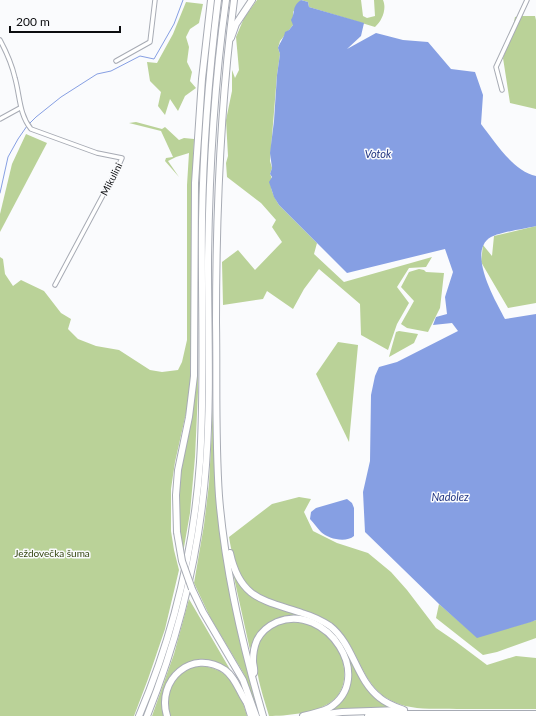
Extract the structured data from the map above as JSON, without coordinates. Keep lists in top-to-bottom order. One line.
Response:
{"streets":{"street":["Mikulini"]},"water":["Votok","Nadolez"],"parks":["Ježdovečka šuma"],"scale_bar":"200 m"}
